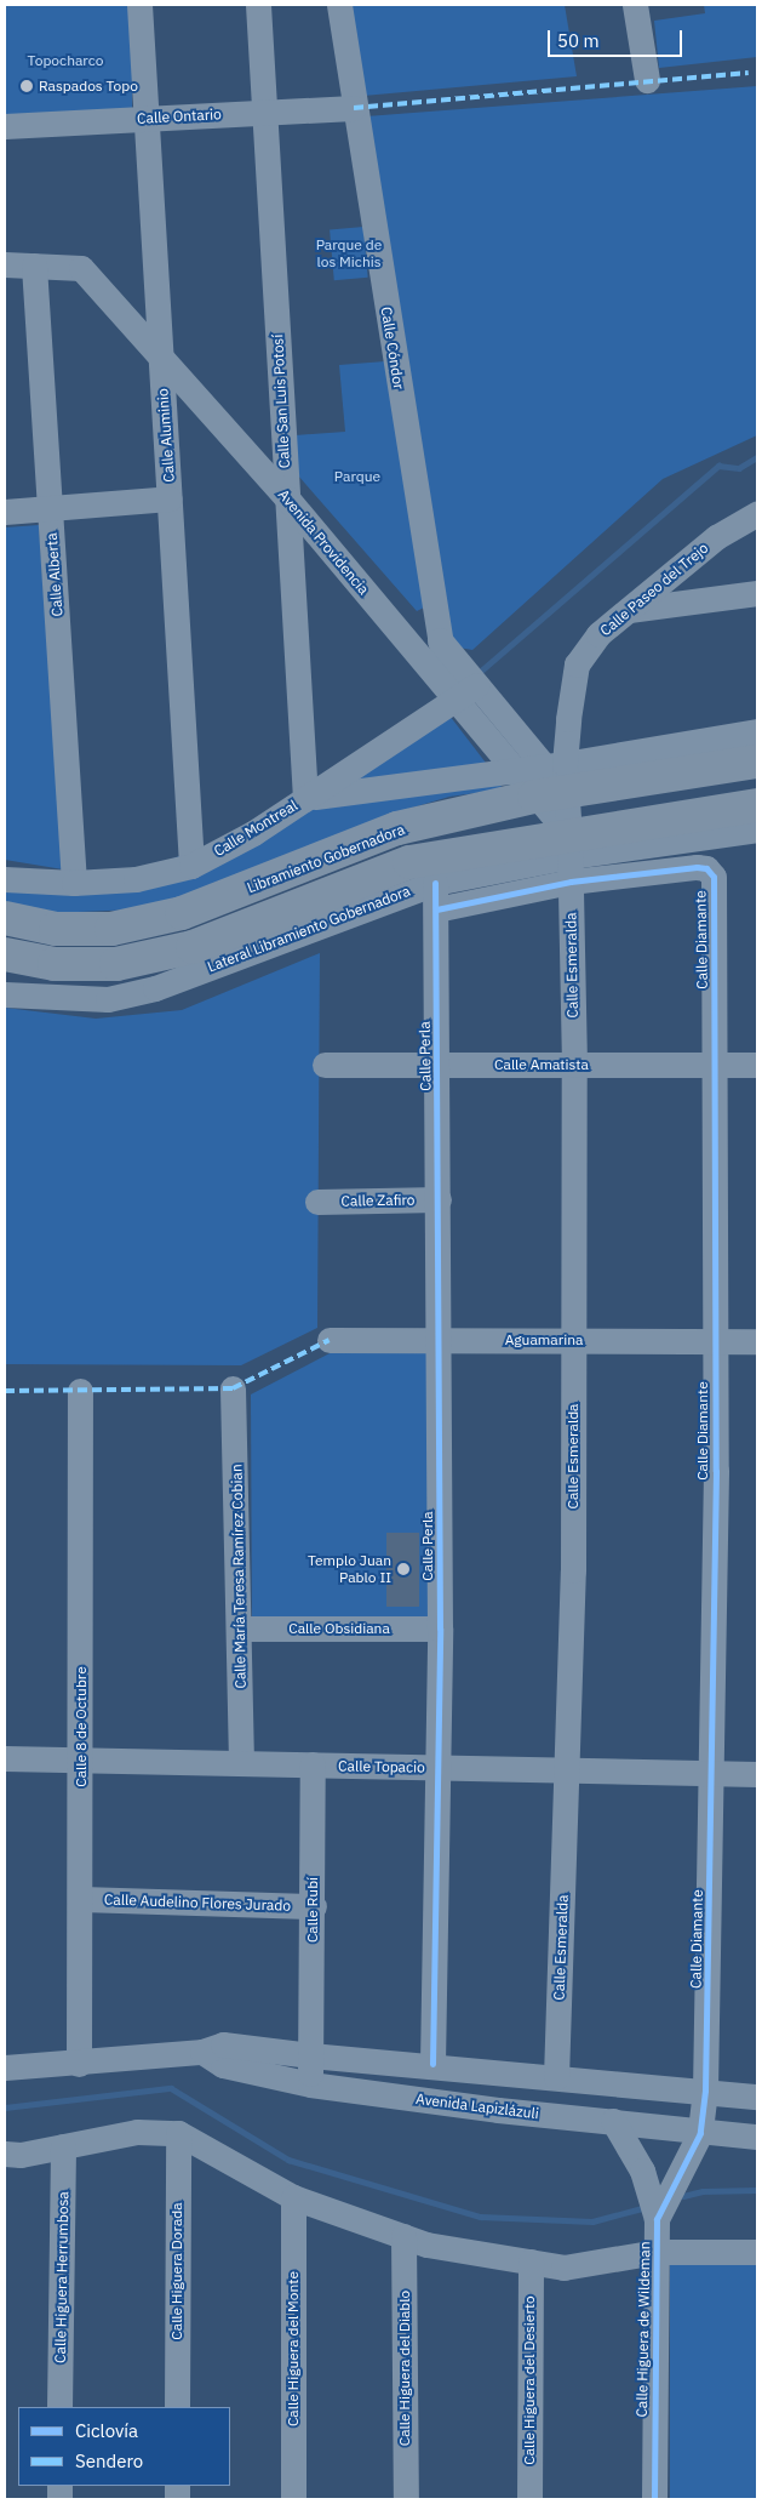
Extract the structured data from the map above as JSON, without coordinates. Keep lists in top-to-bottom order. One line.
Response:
{"streets":{"highway":["Libramiento Gobernadora"],"street":["Calle Ontario","Calle Cóndor","Calle San Luis Potosí","Calle Aluminio","Avenida Providencia","Calle Alberta","Calle Paseo del Trejo","Calle Montreal","Lateral Libramiento Gobernadora","Calle Diamante","Calle Esmeralda","Calle Perla","Calle Amatista","Calle Zafiro","Aguamarina","Calle María Teresa Ramírez Cobian","Calle Obsidiana","Calle 8 de Octubre","Calle Topacio","Calle Audelino Flores Jurado","Calle Rubí","Avenida Lapizlázuli","Calle Higuera Dorada","Calle Higuera Herrumbosa","Calle Higuera de Wildeman","Calle Higuera del Monte","Calle Higuera del Diablo","Calle Higuera del Desierto"]},"crossings":[["Calle Ontario","Calle Cóndor"],["Calle Ontario","Calle San Luis Potosí"],["Calle Ontario","Calle Aluminio"],["Calle Cóndor","Avenida Providencia"],["Calle Cóndor","Calle Montreal"],["Calle San Luis Potosí","Avenida Providencia"],["Calle San Luis Potosí","Calle Montreal"],["Calle Aluminio","Avenida Providencia"],["Calle Aluminio","Calle Montreal"],["Avenida Providencia","Calle Alberta"],["Avenida Providencia","Calle Paseo del Trejo"],["Avenida Providencia","Calle Montreal"],["Avenida Providencia","Libramiento Gobernadora"],["Avenida Providencia","Lateral Libramiento Gobernadora"],["Avenida Providencia","Calle Esmeralda"],["Calle Alberta","Calle Montreal"],["Calle Paseo del Trejo","Libramiento Gobernadora"],["Lateral Libramiento Gobernadora","Calle Esmeralda"],["Lateral Libramiento Gobernadora","Calle Perla"],["Calle Diamante","Calle Esmeralda"],["Calle Diamante","Calle Amatista"],["Calle Diamante","Aguamarina"],["Calle Diamante","Calle Topacio"],["Calle Diamante","Avenida Lapizlázuli"],["Calle Diamante","Calle Higuera de Wildeman"],["Calle Esmeralda","Calle Amatista"],["Calle Esmeralda","Aguamarina"],["Calle Esmeralda","Calle Topacio"],["Calle Perla","Calle Amatista"],["Calle Perla","Calle Zafiro"],["Calle Perla","Aguamarina"],["Calle Perla","Calle Obsidiana"],["Calle Perla","Calle Topacio"],["Calle María Teresa Ramírez Cobian","Calle Obsidiana"],["Calle María Teresa Ramírez Cobian","Calle Topacio"],["Calle 8 de Octubre","Calle Topacio"],["Calle 8 de Octubre","Calle Audelino Flores Jurado"],["Calle Topacio","Calle Rubí"],["Calle Audelino Flores Jurado","Calle Rubí"],["Calle Rubí","Avenida Lapizlázuli"],["Avenida Lapizlázuli","Calle Higuera de Wildeman"]],"parks":["Topocharco","Parque de los Michis","Parque"],"places":["Raspados Topo","Templo Juan Pablo II"],"legend":["Ciclovía","Sendero"],"scale_bar":"50 m"}
